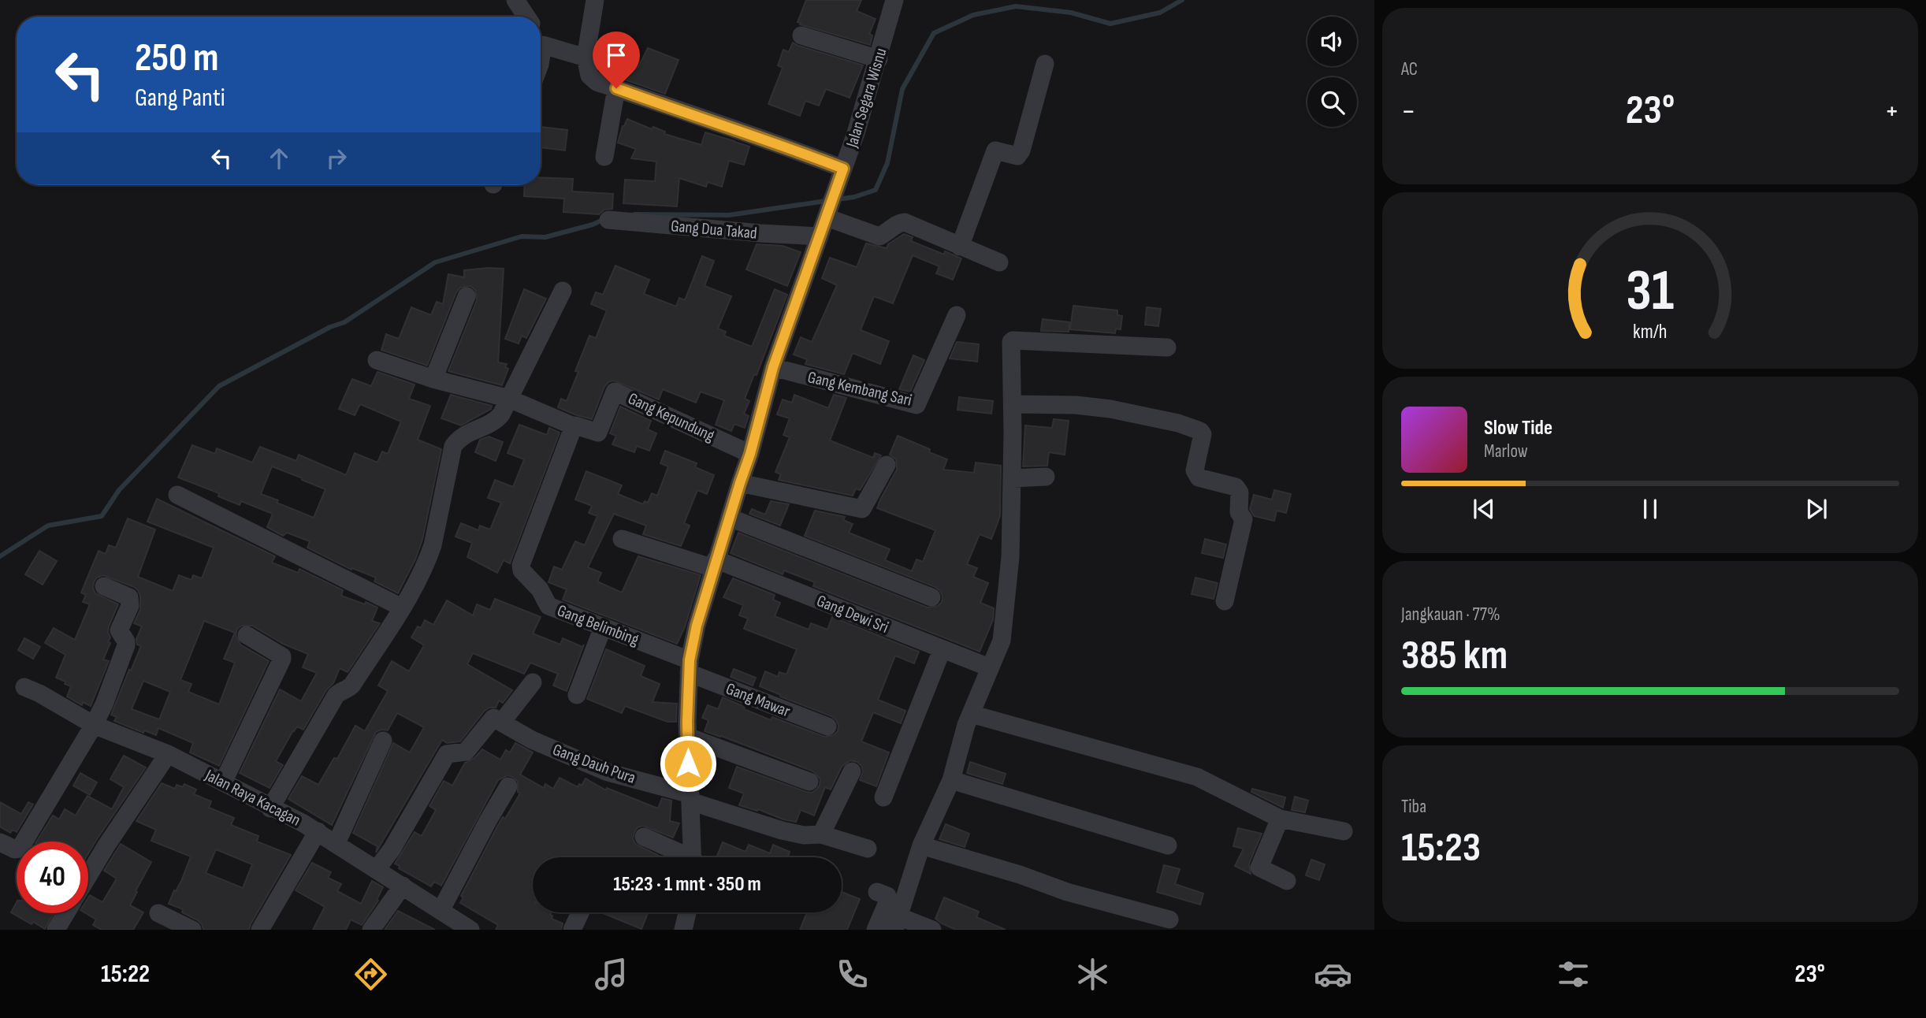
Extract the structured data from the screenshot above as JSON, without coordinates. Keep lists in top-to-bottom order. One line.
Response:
{"streets":{"street":["Jalan Segara Wisnu","Gang Dua Takad","Gang Kembang Sari","Gang Kepundung","Gang Dewi Sri","Gang Belimbing","Gang Mawar","Gang Dauh Pura","Jalan Raya Kacagan"]},"crossings":[["Jalan Segara Wisnu","Gang Dua Takad"],["Jalan Segara Wisnu","Gang Kembang Sari"],["Jalan Segara Wisnu","Gang Kepundung"],["Jalan Segara Wisnu","Gang Dewi Sri"],["Jalan Segara Wisnu","Gang Belimbing"],["Jalan Segara Wisnu","Gang Mawar"],["Jalan Segara Wisnu","Gang Dauh Pura"],["Gang Kepundung","Gang Belimbing"],["Gang Belimbing","Gang Mawar"]],"page":{"tile":["AC",["Jangkauan · 77%","385 km"],["Tiba","15:23"]],"turn":["250 m","Gang Panti"],"heat":["−","23°","+"],"song":["Slow Tide","Marlow"],"limit":"40","trip":"15:23 · 1 mnt · 350 m","tabs":["15:22","23°"],"gauge":["31","km/h"]}}
